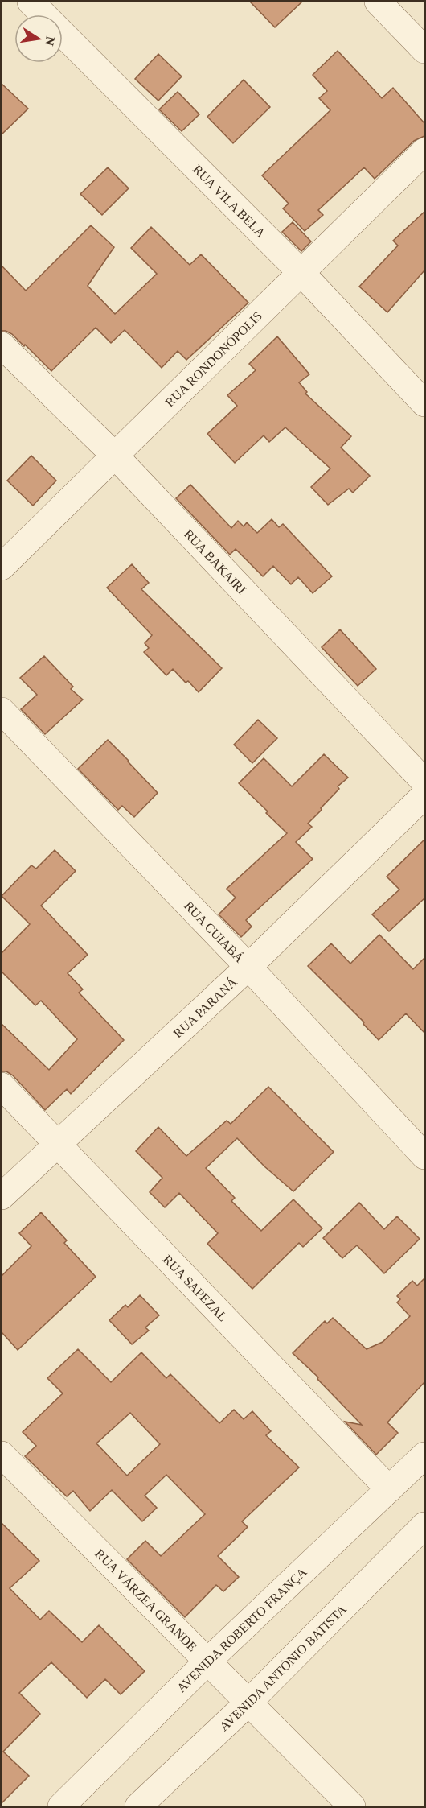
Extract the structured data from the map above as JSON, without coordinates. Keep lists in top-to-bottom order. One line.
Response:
{"streets":{"street":["RUA VILA BELA","RUA RONDONÓPOLIS","RUA BAKAIRI","RUA CUIABÁ","RUA PARANÁ","RUA SAPEZAL","RUA VÁRZEA GRANDE","AVENIDA ROBERTO FRANÇA","AVENIDA ANTÔNIO BATISTA"]},"crossings":[["RUA VILA BELA","RUA RONDONÓPOLIS"],["RUA RONDONÓPOLIS","RUA BAKAIRI"],["RUA CUIABÁ","RUA PARANÁ"],["RUA PARANÁ","RUA SAPEZAL"],["RUA SAPEZAL","AVENIDA ROBERTO FRANÇA"],["RUA VÁRZEA GRANDE","AVENIDA ROBERTO FRANÇA"],["RUA VÁRZEA GRANDE","AVENIDA ANTÔNIO BATISTA"]],"north":"right"}
